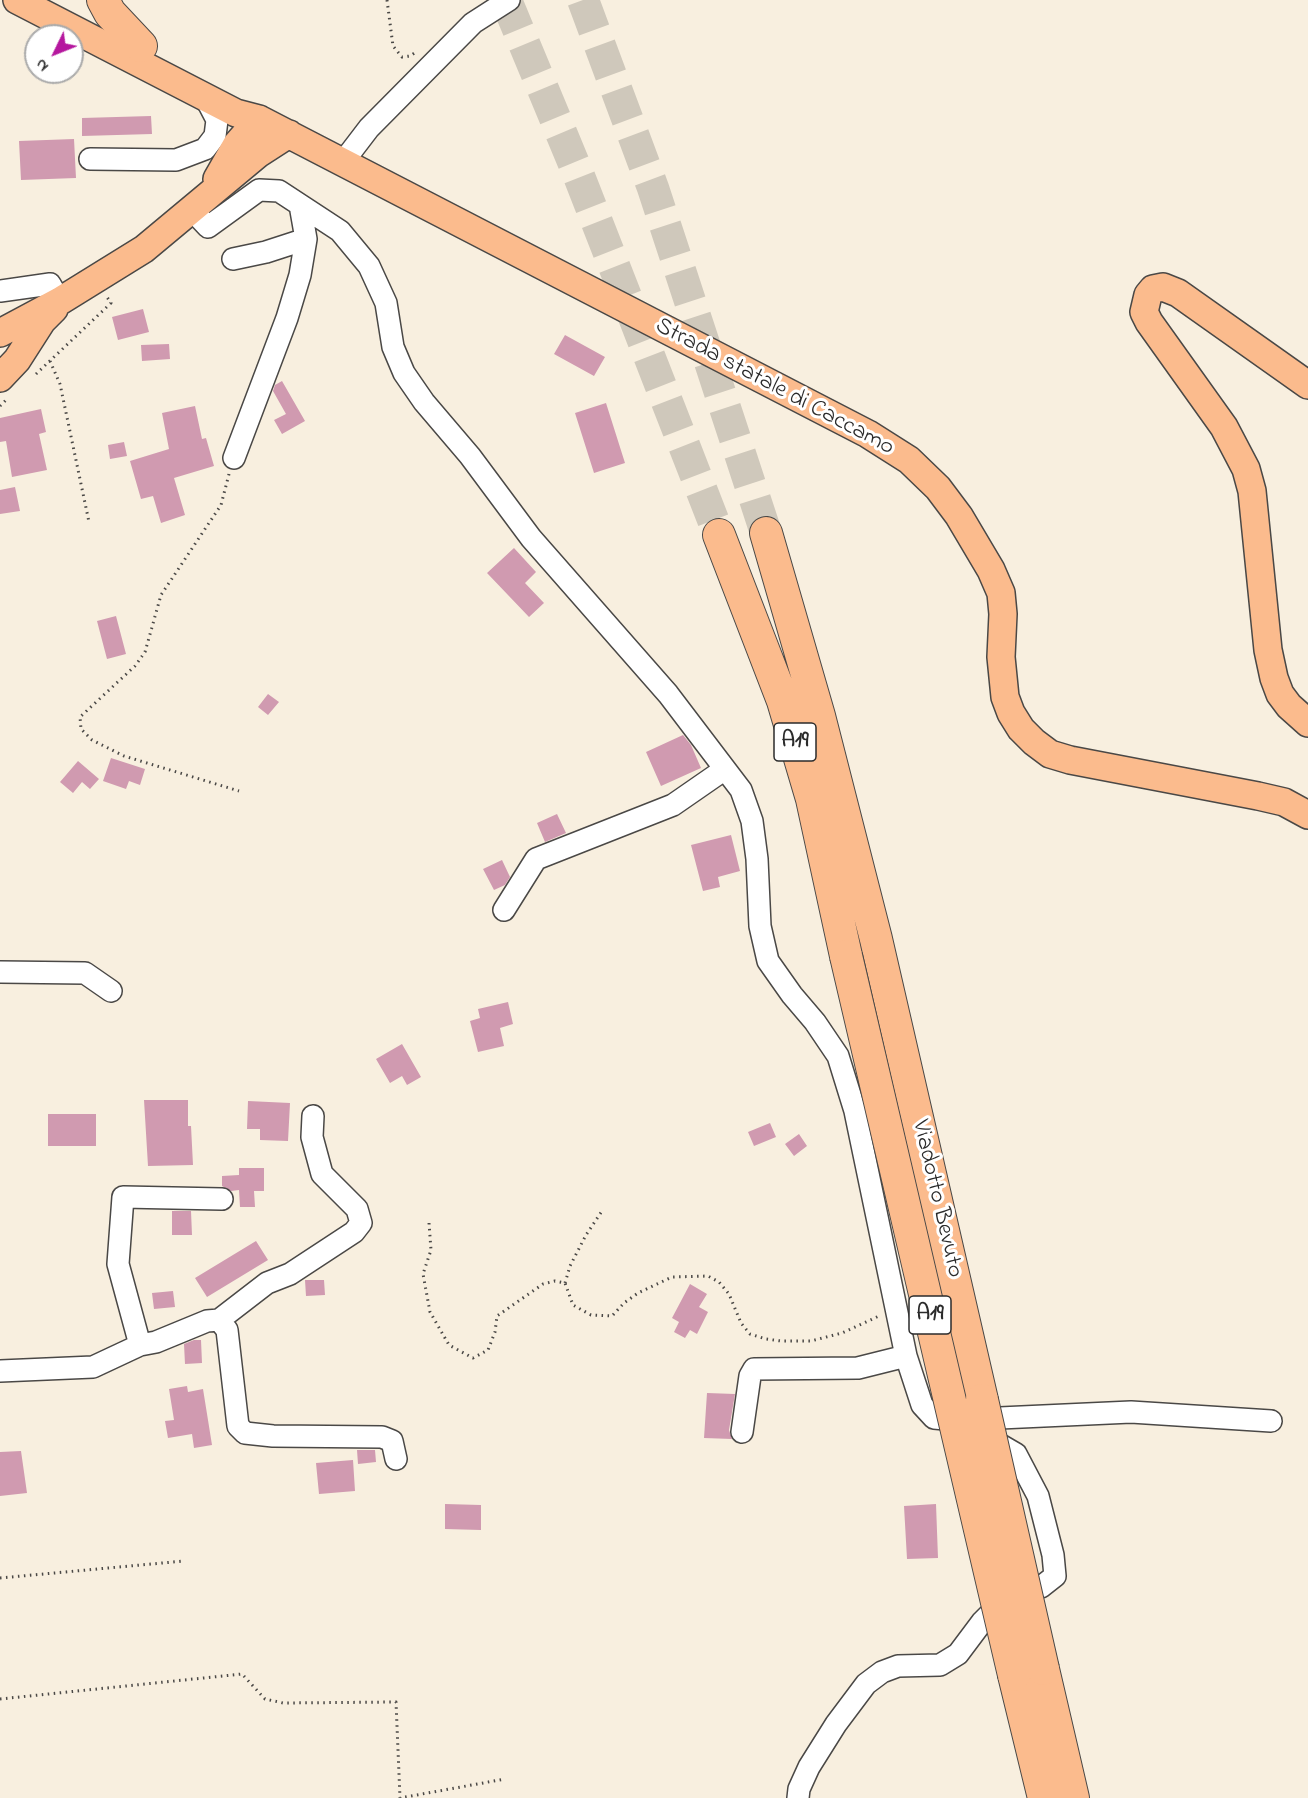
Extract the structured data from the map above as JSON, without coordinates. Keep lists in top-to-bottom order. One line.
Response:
{"streets":{"highway":["A19","Viadotto Bevuto"],"main road":["Strada statale di Caccamo"]},"crossings":[["A19","Viadotto Bevuto"]],"north":"bottom left"}
